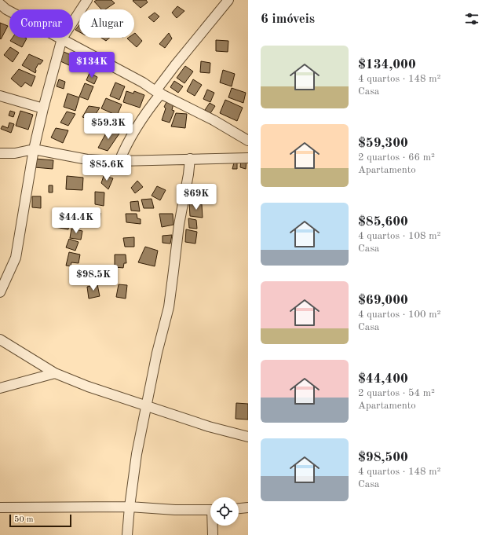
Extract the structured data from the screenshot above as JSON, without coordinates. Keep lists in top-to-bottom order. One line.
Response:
{"scale_bar":"50 m","page":{"heading":"6 imóveis","chip":["Comprar","Alugar"],"list":[{"name":"$134,000","note":"4 quartos · 148 m² · Casa"},{"name":"$59,300","note":"2 quartos · 66 m² · Apartamento"},{"name":"$85,600","note":"4 quartos · 108 m² · Casa"},{"name":"$69,000","note":"4 quartos · 100 m² · Casa"},{"name":"$44,400","note":"2 quartos · 54 m² · Apartamento"},{"name":"$98,500","note":"4 quartos · 148 m² · Casa"}],"price":["$134K","$59.3K","$85.6K","$69K","$44.4K","$98.5K"],"scale":"50 m"}}
